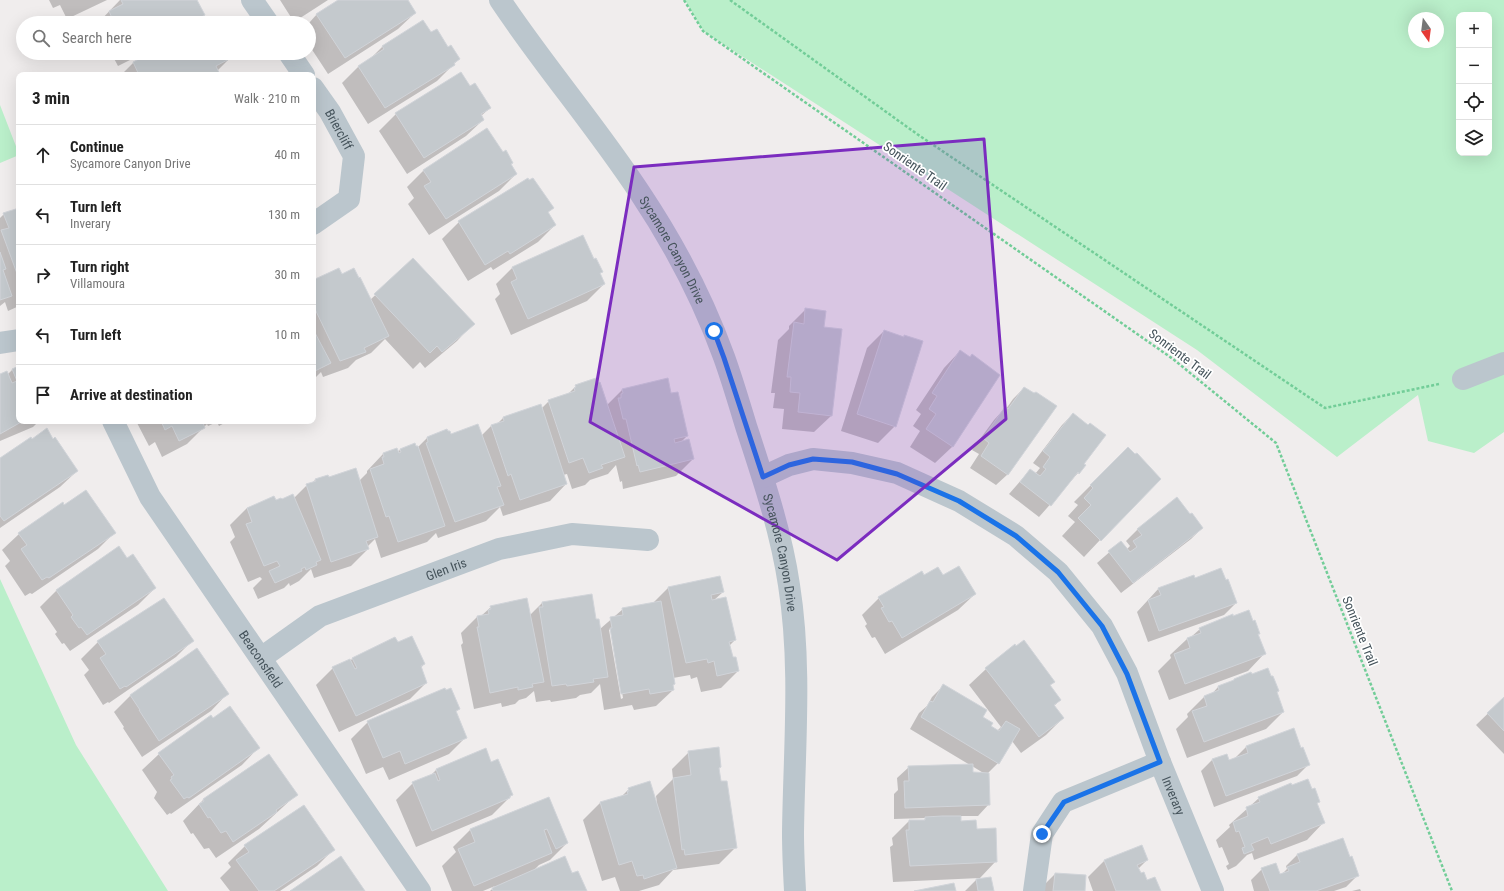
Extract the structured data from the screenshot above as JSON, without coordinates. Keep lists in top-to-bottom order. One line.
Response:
{"streets":{"street":["Briercliff","Sycamore Canyon Drive","Glen Iris","Beaconsfield","Inverary"],"path":["Sonriente Trail"]},"crossings":[["Sycamore Canyon Drive","Inverary"],["Glen Iris","Beaconsfield"]],"north":"bottom","page":{"map_buttons":["+","−"],"search":"Search here","heading":["3 min","Walk · 210 m"],"list":[["Continue","Sycamore Canyon Drive","40 m"],["Turn left","Inverary","130 m"],["Turn right","Villamoura","30 m"],["Turn left","10 m"],"Arrive at destination"]}}
